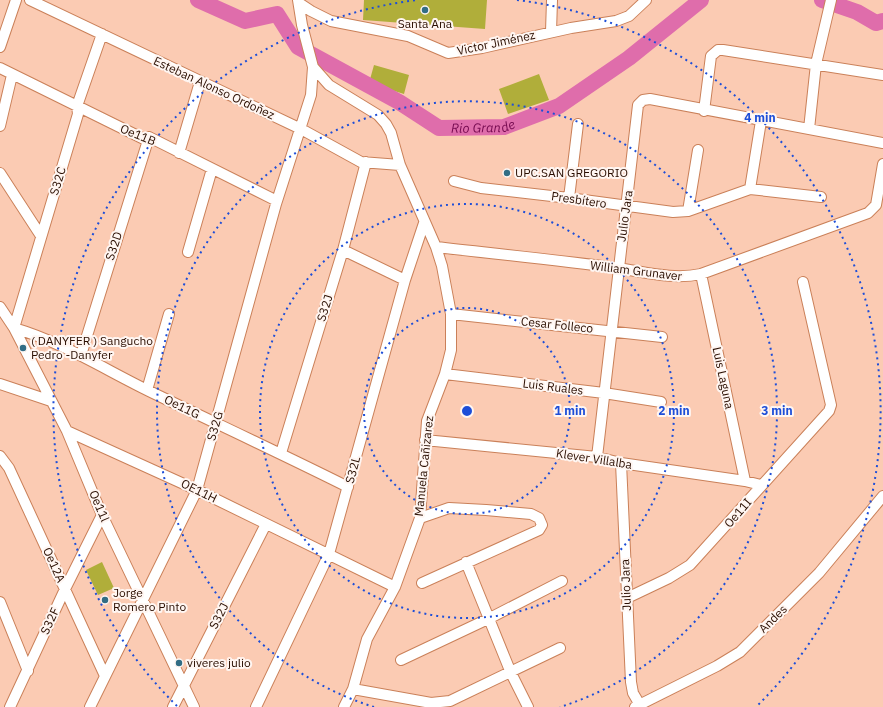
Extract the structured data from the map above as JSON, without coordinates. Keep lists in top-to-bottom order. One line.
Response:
{"streets":{"street":["Victor Jiménez","Esteban Alonso Ordoñez","Oe11B","S32C","Presbítero","Julio Jara","S32D","William Grunaver","S32J","Cesar Folleco","Luis Laguna","Luis Ruales","Oe11G","S32G","Klever Villalba","Manuela Cañizarez","S32L","OE11H","Oe11l","Oe11I","Oe12A","Andes","S32F"]},"crossings":[["Victor Jiménez","Manuela Cañizarez"],["Esteban Alonso Ordoñez","S32C"],["Esteban Alonso Ordoñez","S32J"],["Esteban Alonso Ordoñez","S32G"],["Esteban Alonso Ordoñez","Manuela Cañizarez"],["Oe11B","S32C"],["Oe11B","S32D"],["Oe11B","S32G"],["S32C","Oe11G"],["S32C","Oe11l"],["Presbítero","Julio Jara"],["Julio Jara","William Grunaver"],["Julio Jara","Cesar Folleco"],["Julio Jara","Luis Ruales"],["Julio Jara","Klever Villalba"],["Julio Jara","Oe11I"],["Julio Jara","Andes"],["S32D","Oe11G"],["William Grunaver","Luis Laguna"],["William Grunaver","Manuela Cañizarez"],["S32J","Oe11G"],["S32J","OE11H"],["S32J","Oe11l"],["Cesar Folleco","Manuela Cañizarez"],["Luis Laguna","Klever Villalba"],["Luis Ruales","Manuela Cañizarez"],["Oe11G","S32G"],["Oe11G","S32L"],["Oe11G","Oe11l"],["S32G","Manuela Cañizarez"],["S32G","OE11H"],["S32G","Oe11l"],["S32G","Oe12A"],["Klever Villalba","Manuela Cañizarez"],["Klever Villalba","Oe11I"],["Manuela Cañizarez","S32L"],["S32L","OE11H"],["OE11H","Oe11l"],["Oe11l","S32F"],["Oe12A","S32F"]],"water":["Rio Grande"],"places":["Santa Ana","UPC.SAN GREGORIO","( DANYFER ) Sangucho Pedro -Danyfer","Jorge Romero Pinto","viveres julio"],"rings":["4 min","1 min","2 min","3 min"]}
